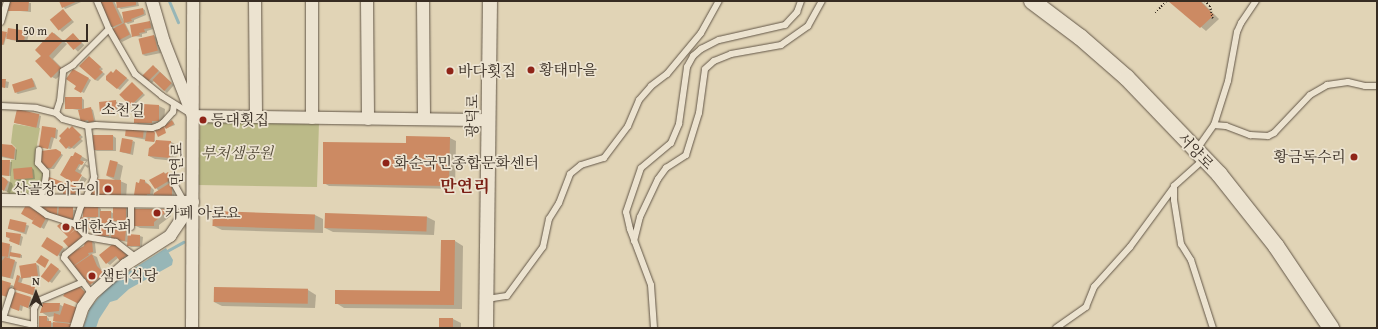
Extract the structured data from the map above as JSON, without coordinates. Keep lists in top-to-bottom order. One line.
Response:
{"streets":{"main road":["서양로"],"street":["광덕로","만연로"],"lane":["소천길"]},"districts":["만연리"],"parks":["부처샘공원"],"places":["황태마을","바다횟집","등대횟집","황금독수리","화순국민종합문화센터","산골장어구이","카페 아로요","대한슈퍼","샘터식당"],"scale_bar":"50 m","north":"top"}
